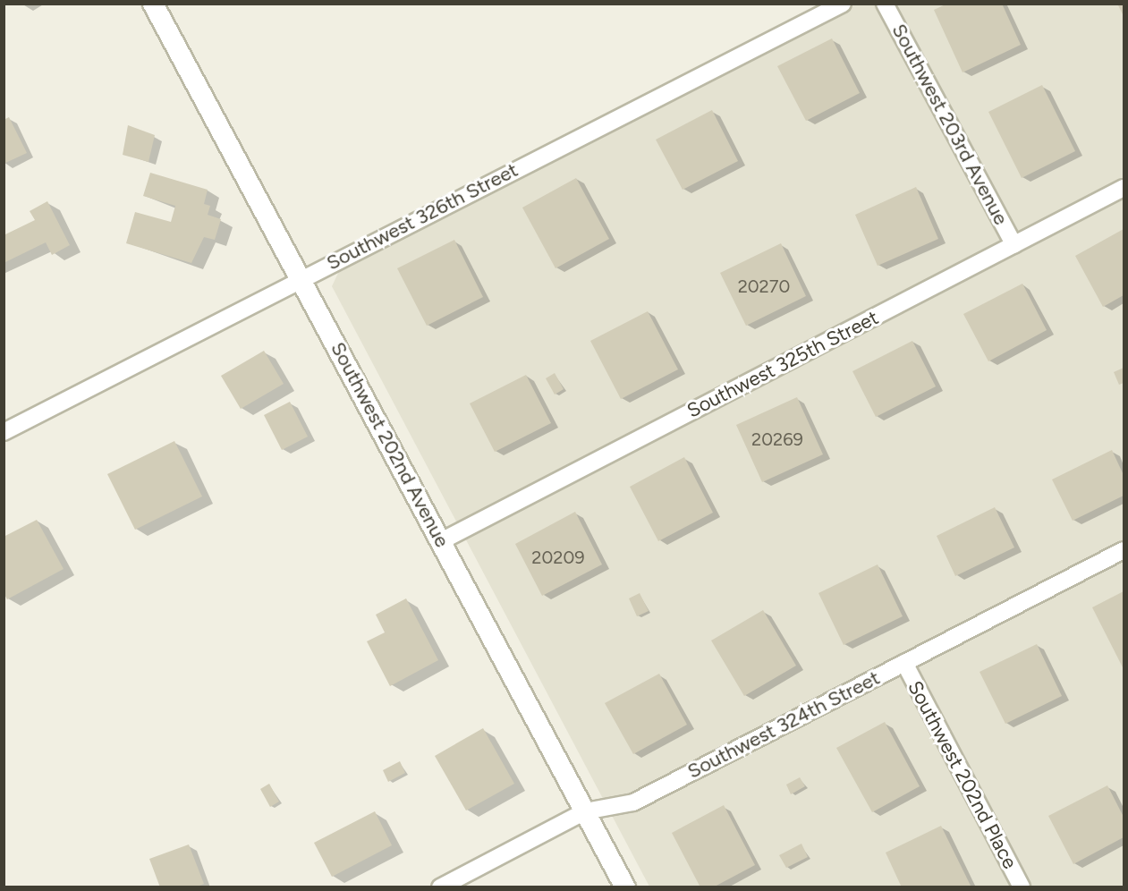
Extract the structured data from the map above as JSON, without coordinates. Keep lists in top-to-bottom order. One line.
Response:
{"streets":{"street":["Southwest 203rd Avenue","Southwest 326th Street","Southwest 325th Street","Southwest 202nd Avenue","Southwest 324th Street","Southwest 202nd Place"]},"crossings":[["Southwest 203rd Avenue","Southwest 325th Street"],["Southwest 326th Street","Southwest 202nd Avenue"],["Southwest 325th Street","Southwest 202nd Avenue"],["Southwest 202nd Avenue","Southwest 324th Street"],["Southwest 324th Street","Southwest 202nd Place"]],"house_numbers":["20270","20269","20209"]}
